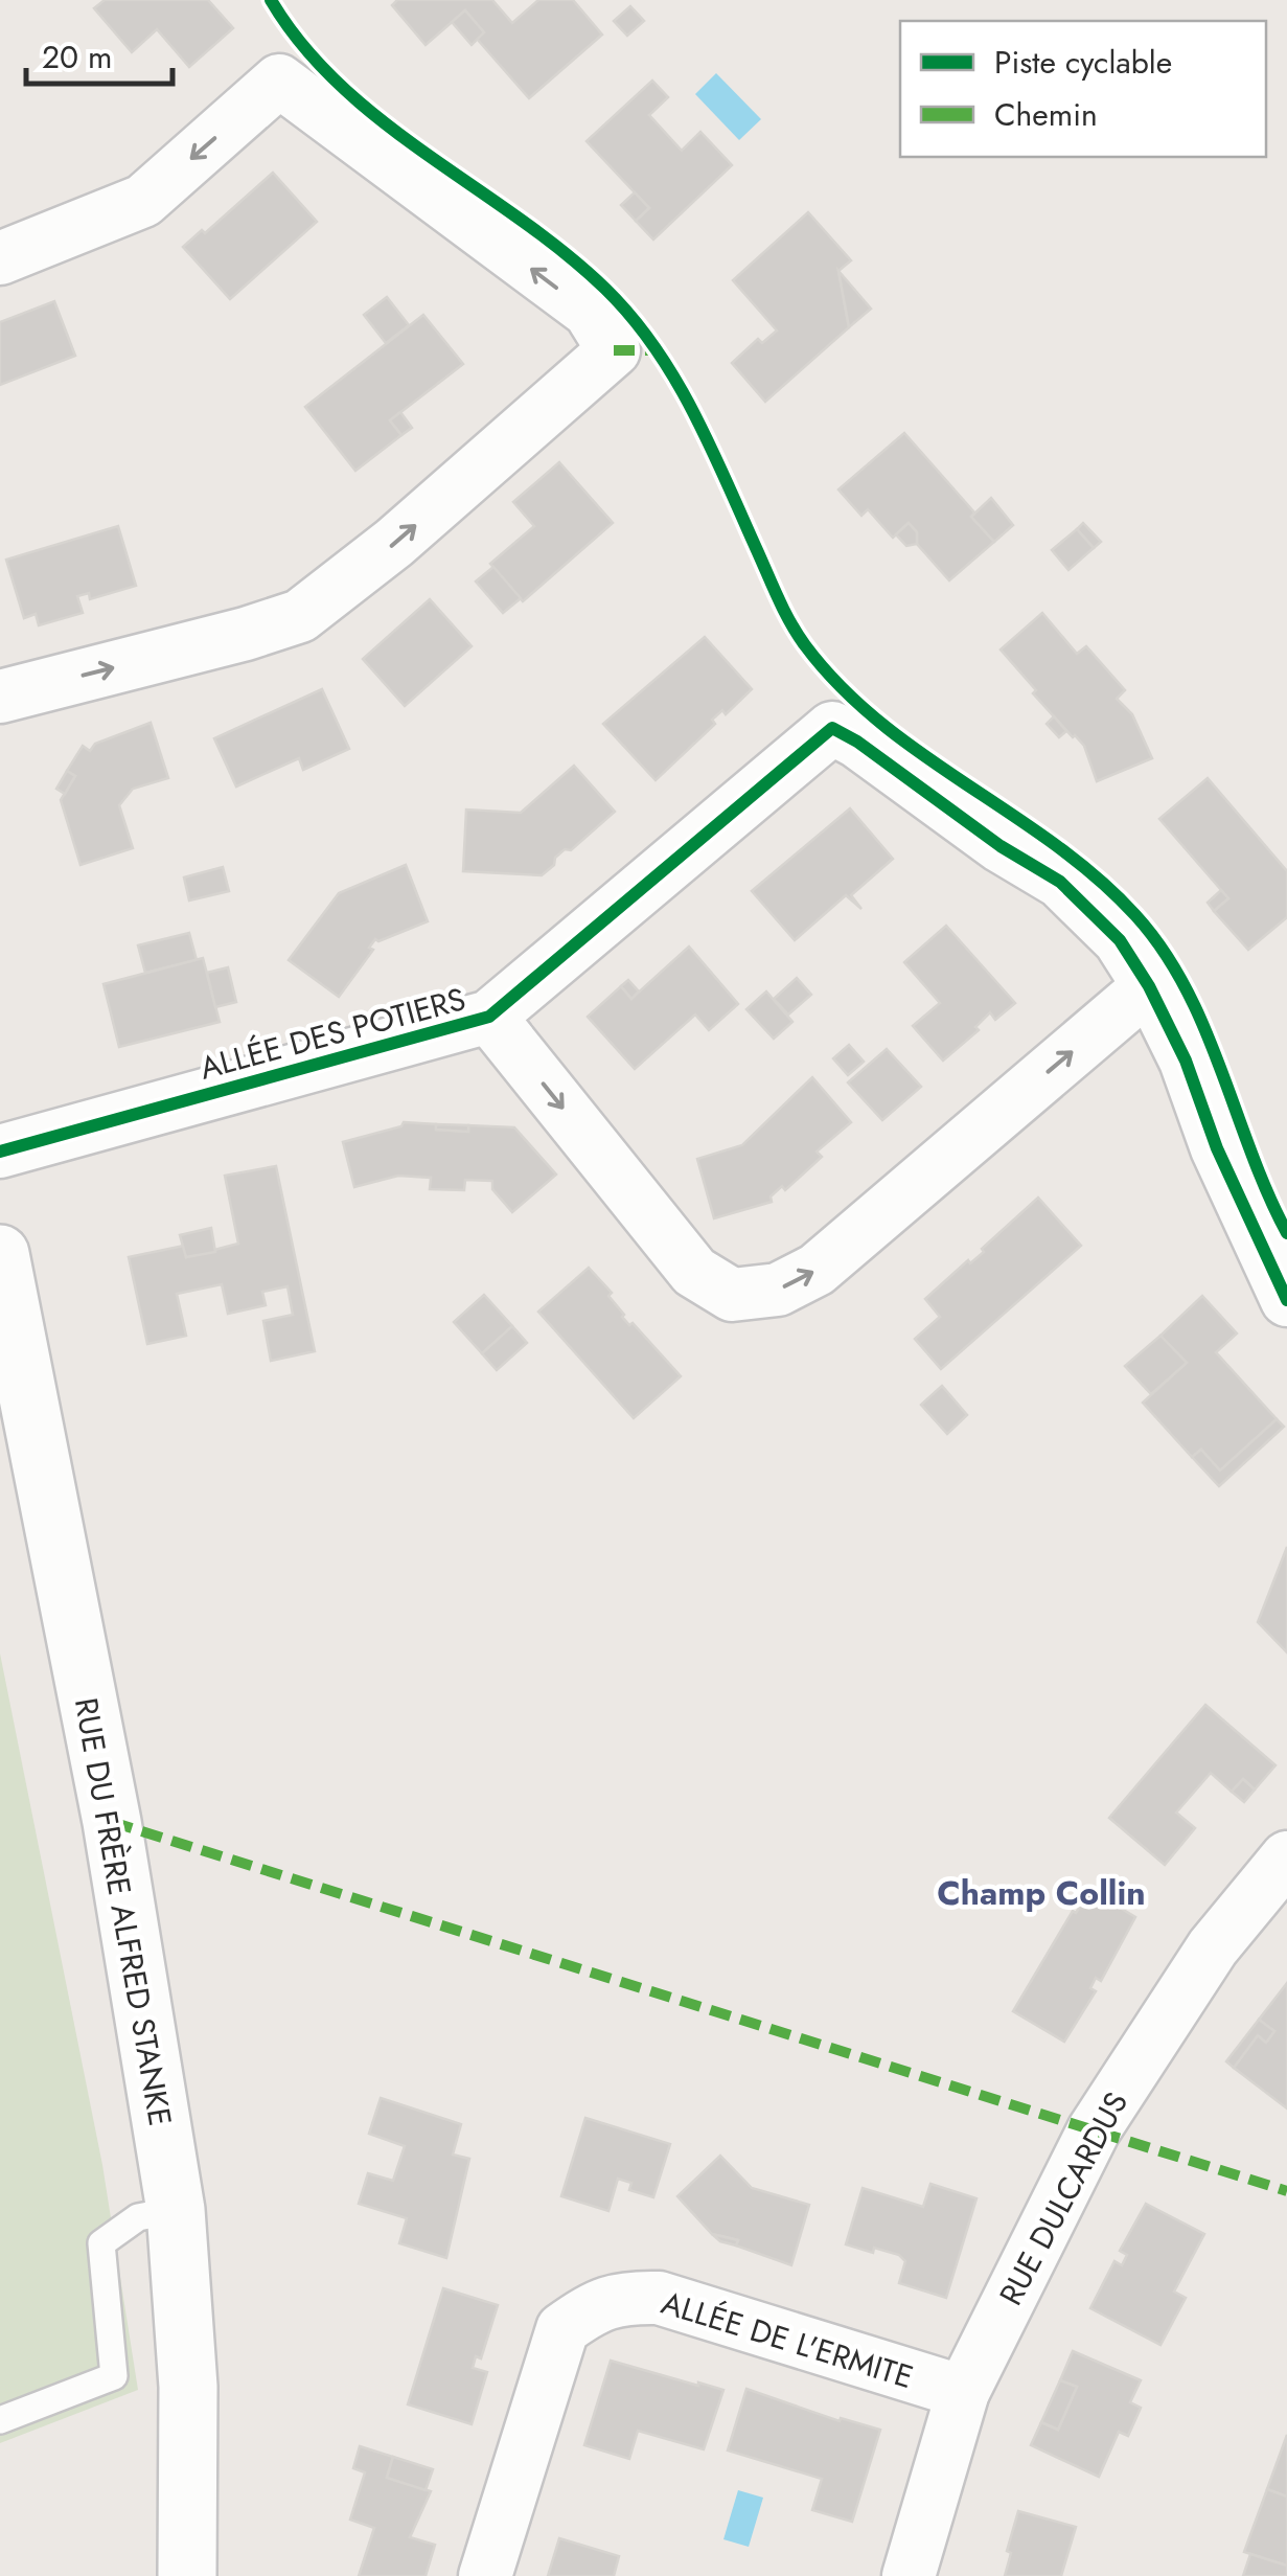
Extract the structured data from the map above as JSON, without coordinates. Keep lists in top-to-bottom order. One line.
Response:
{"streets":{"street":["ALLÉE DES POTIERS","RUE DU FRÈRE ALFRED STANKE","RUE DULCARDUS","ALLÉE DE L'ERMITE"]},"crossings":[["RUE DULCARDUS","ALLÉE DE L'ERMITE"]],"districts":["Champ Collin"],"legend":["Piste cyclable","Chemin"],"scale_bar":"20 m"}
